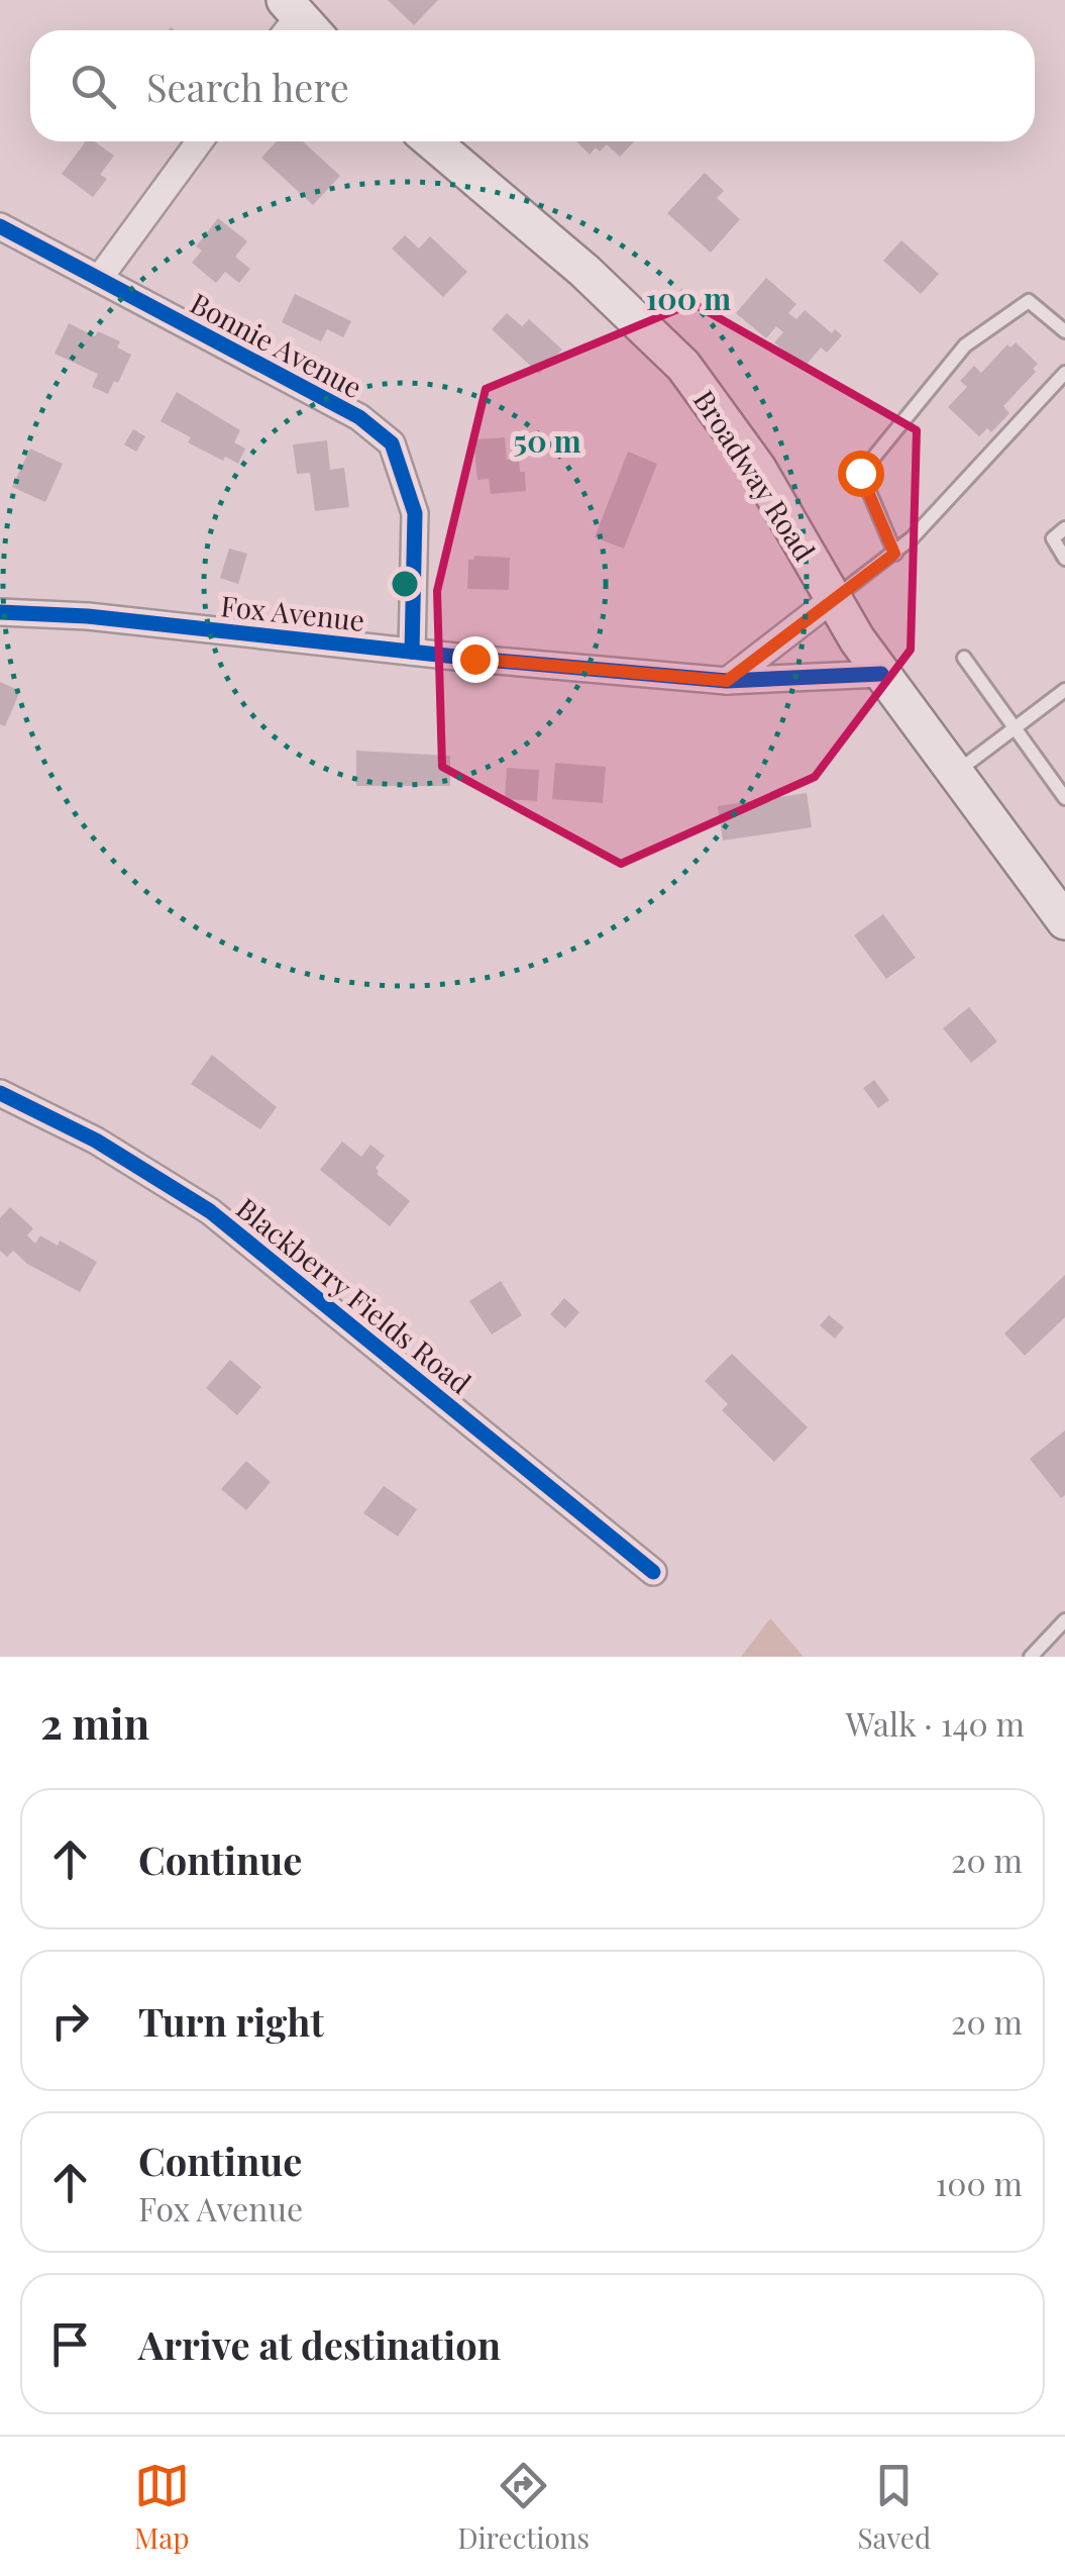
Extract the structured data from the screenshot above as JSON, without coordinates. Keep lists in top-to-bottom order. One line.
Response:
{"streets":{"main road":["Broadway Road"],"street":["Bonnie Avenue","Fox Avenue","Blackberry Fields Road"]},"crossings":[["Bonnie Avenue","Fox Avenue"],["Broadway Road","Fox Avenue"]],"page":{"search":"Search here","heading":["2 min","Walk · 140 m"],"list":[["Continue","20 m"],["Turn right","20 m"],["Continue","Fox Avenue","100 m"],"Arrive at destination"],"nav":["Map","Directions","Saved"]},"rings":["100 m","50 m"]}
